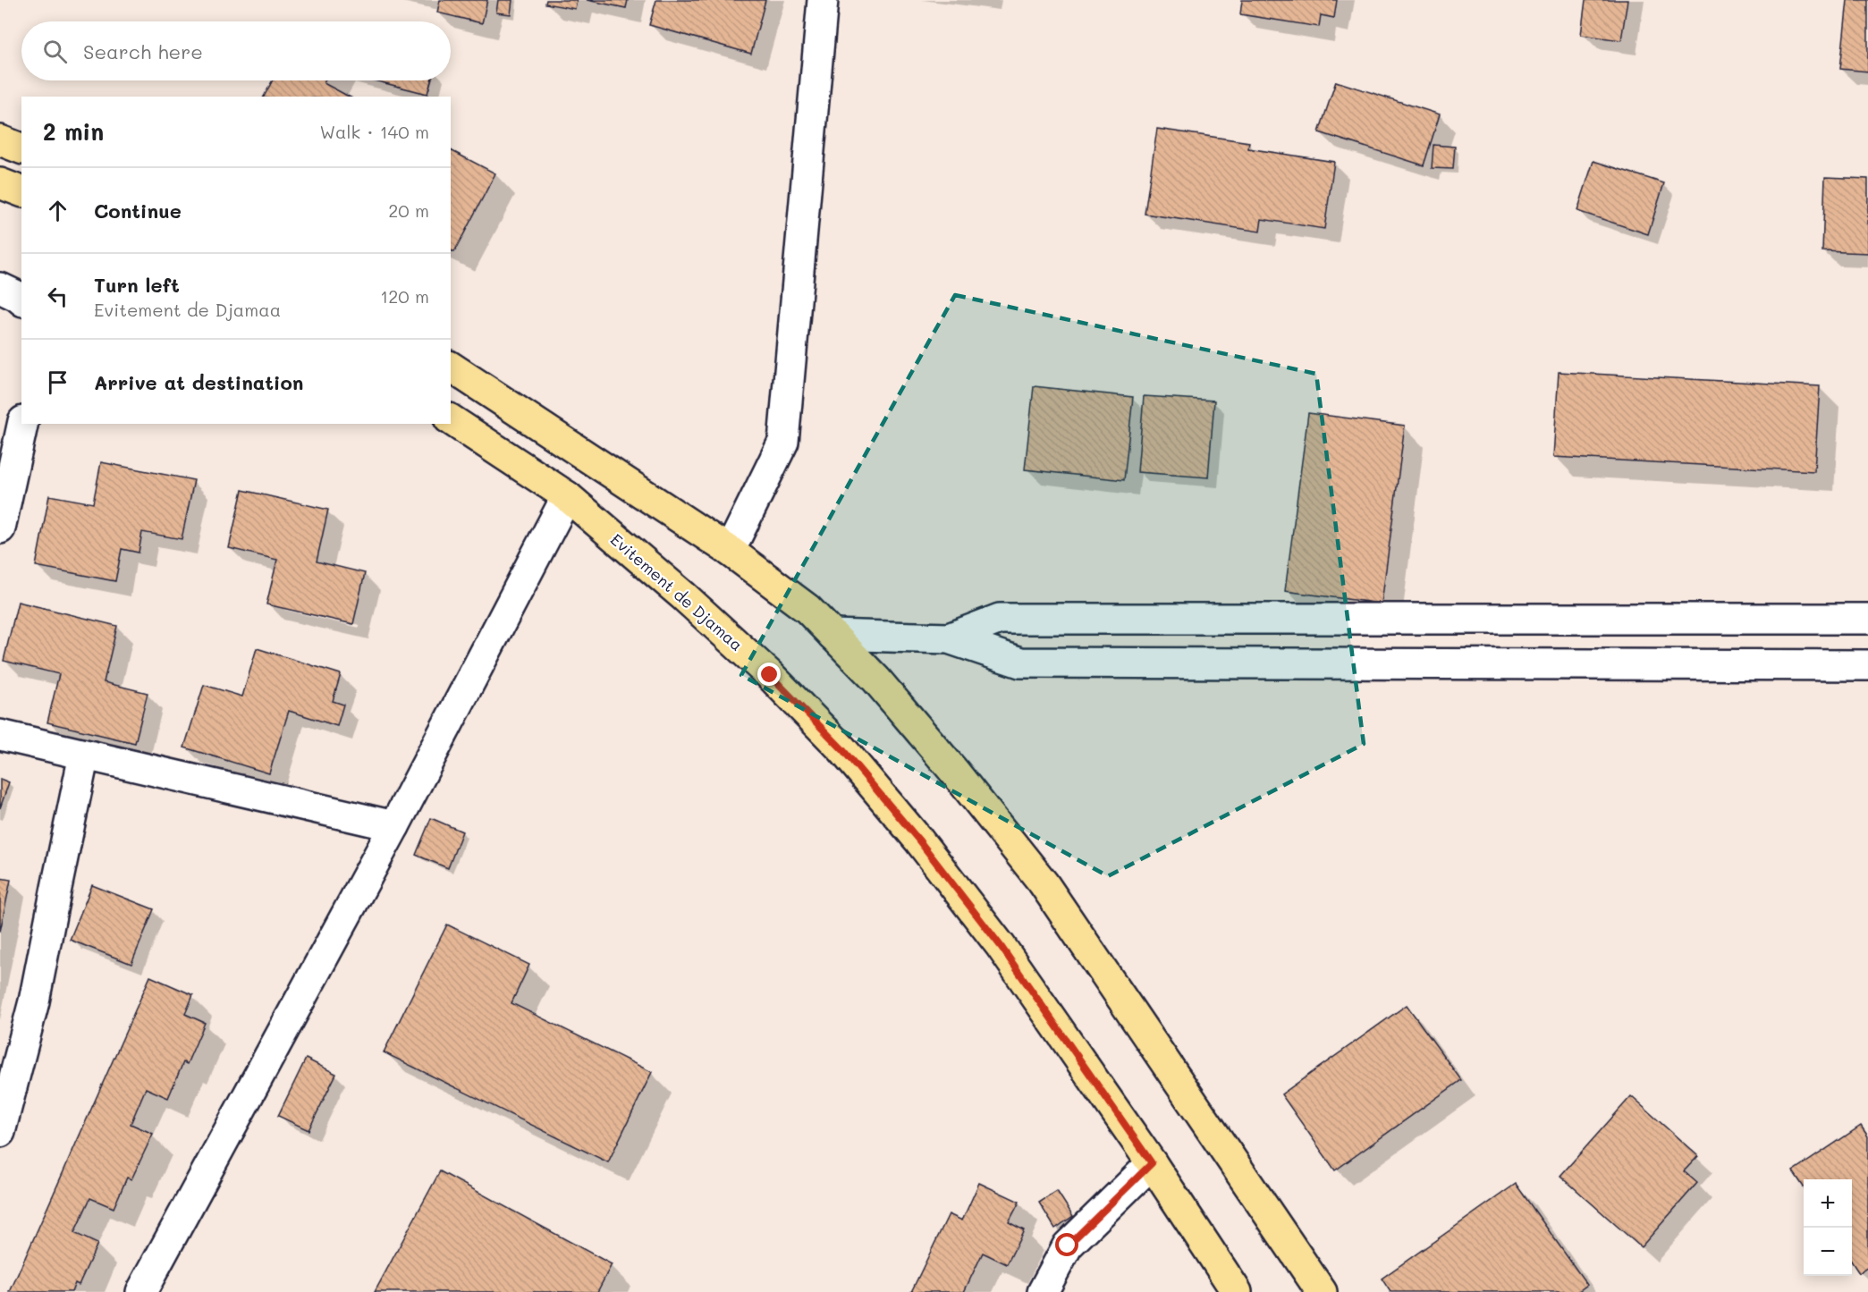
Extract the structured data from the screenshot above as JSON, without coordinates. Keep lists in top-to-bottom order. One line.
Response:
{"streets":{"main road":["Evitement de Djamaa"]},"page":{"search":"Search here","heading":["2 min","Walk · 140 m"],"list":[["Continue","20 m"],["Turn left","Evitement de Djamaa","120 m"],"Arrive at destination"],"map_buttons":["+","−"]}}
